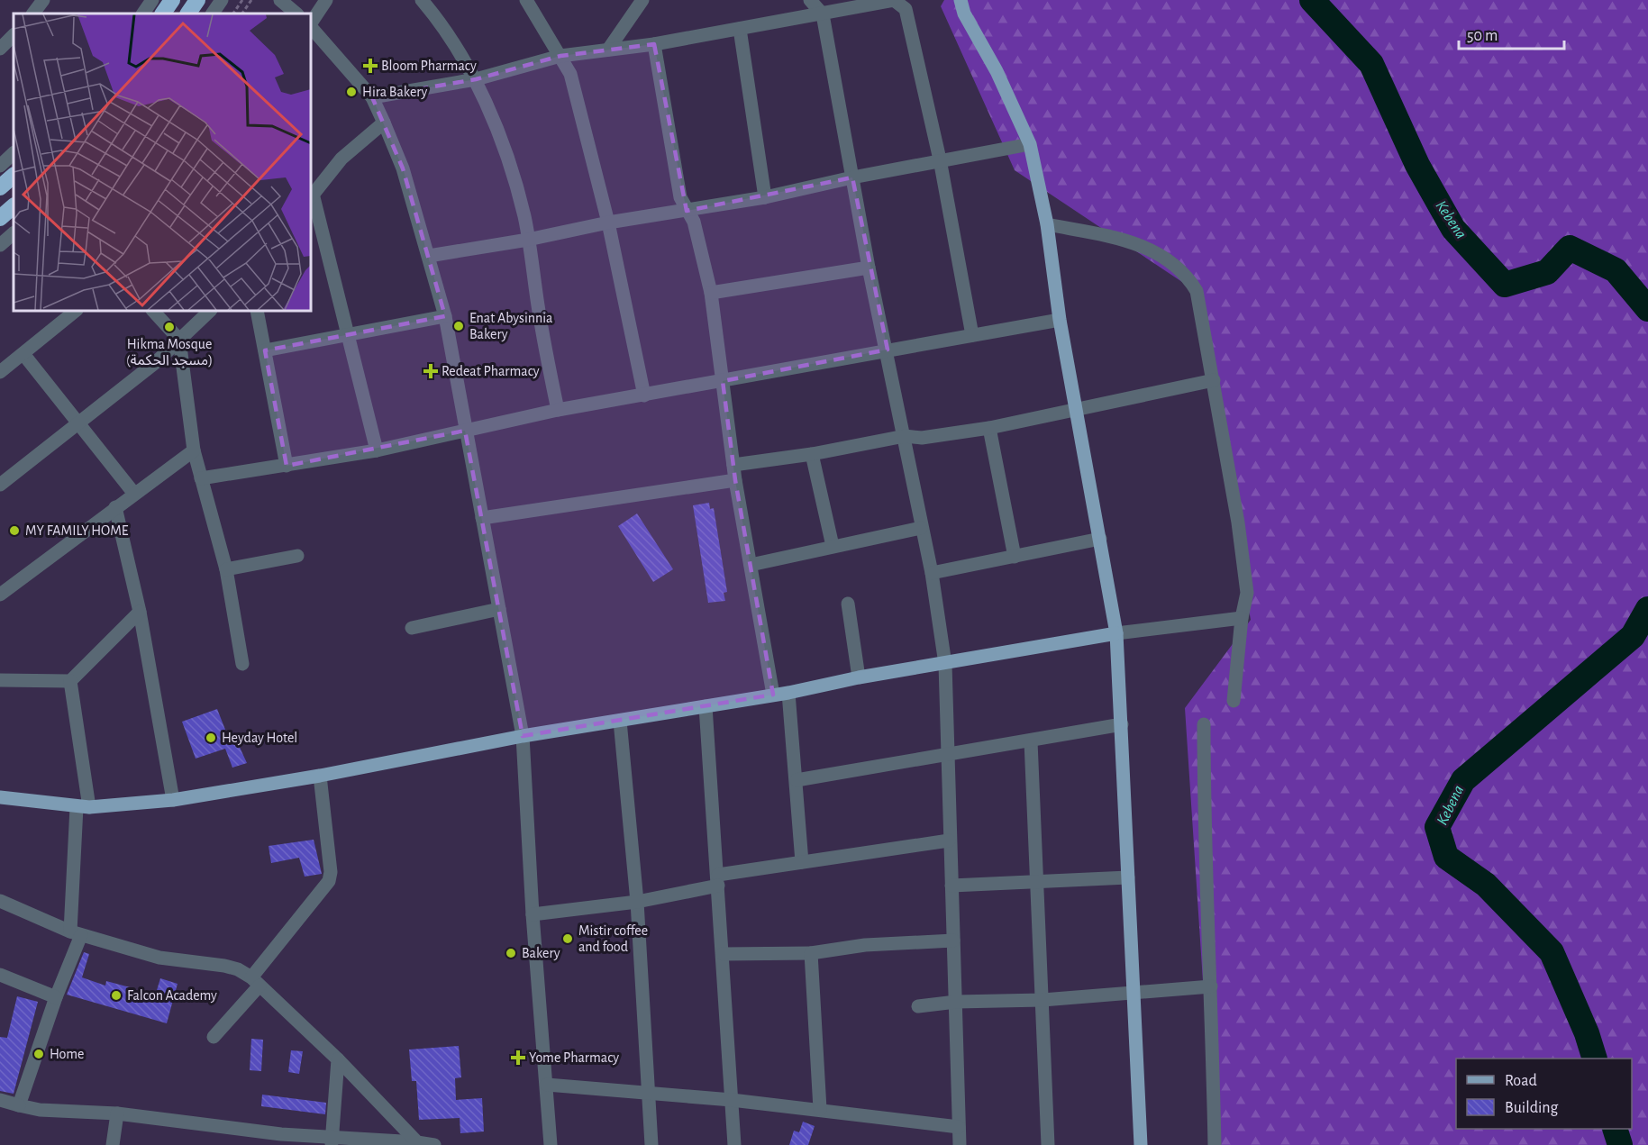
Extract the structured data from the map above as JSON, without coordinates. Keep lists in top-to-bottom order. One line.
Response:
{"water":["Kebena"],"places":{"health":["Bloom Pharmacy","Redeat Pharmacy","Yome Pharmacy"],"other":["Hira Bakery","Enat Abysinnia Bakery","Hikma Mosque (مسجد الحكمة)","MY FAMILY HOME","Heyday Hotel","Mistir coffee and food","Bakery","Falcon Academy","Home"]},"legend":["Road","Building"],"scale_bar":"50 m"}
